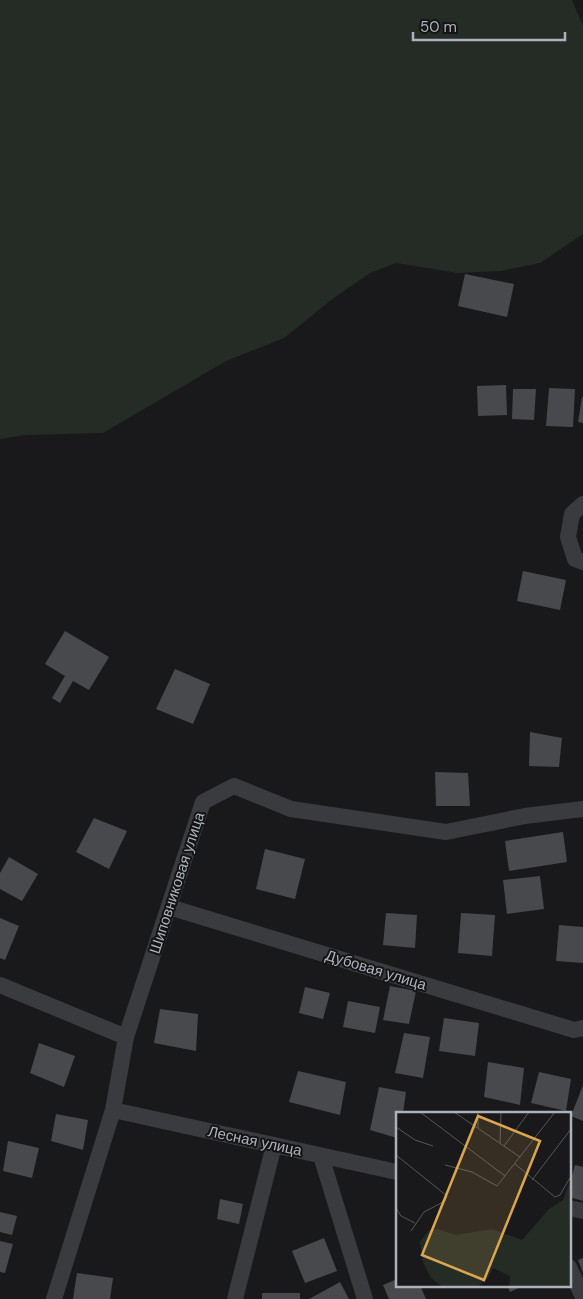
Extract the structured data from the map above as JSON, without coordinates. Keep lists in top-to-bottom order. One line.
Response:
{"streets":{"street":["Шиповниковая улица","Дубовая улица","Лесная улица"]},"crossings":[["Шиповниковая улица","Дубовая улица"],["Шиповниковая улица","Лесная улица"]],"scale_bar":"50 m"}
